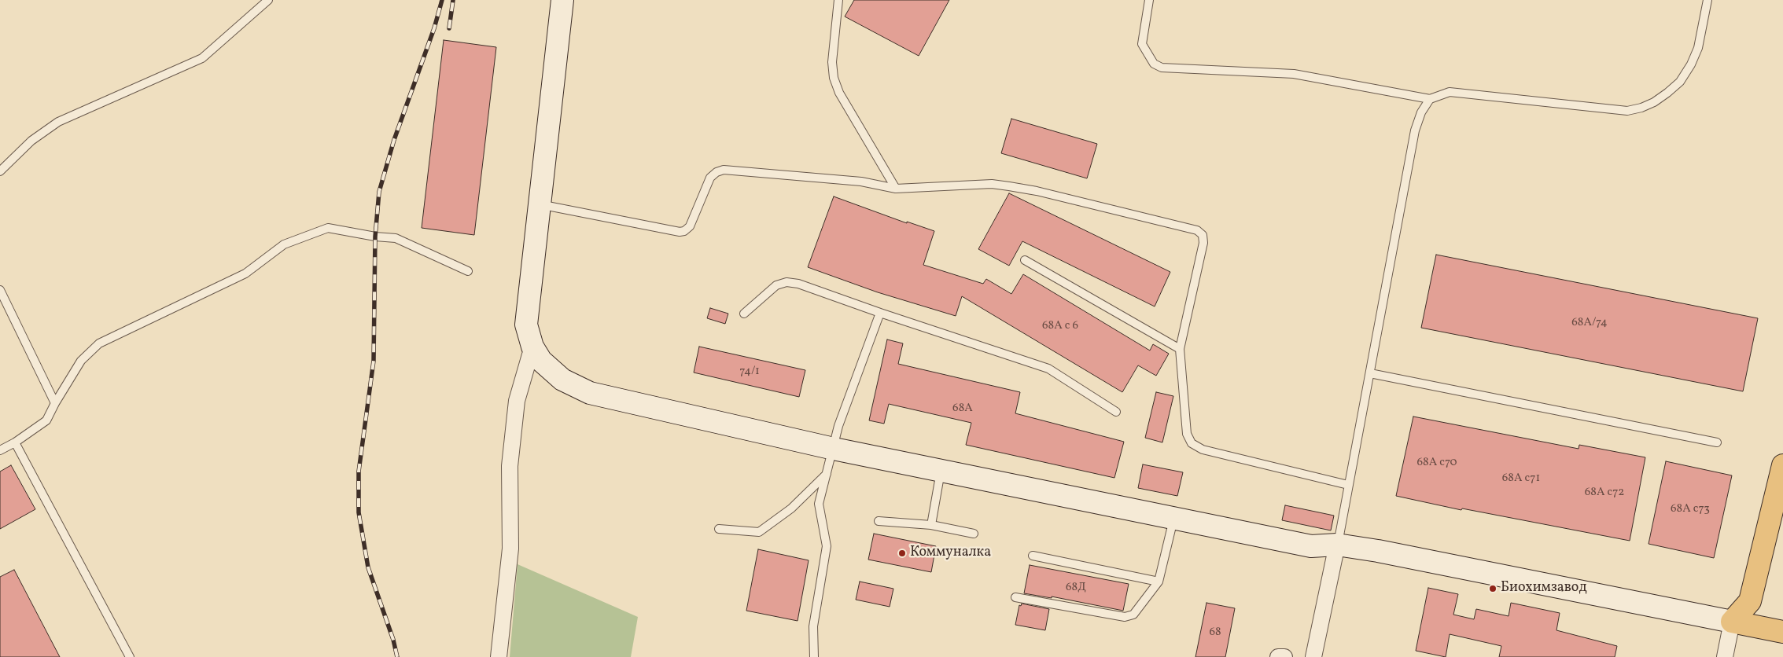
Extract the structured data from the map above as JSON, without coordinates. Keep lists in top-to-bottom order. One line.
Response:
{"places":["Коммуналка","Биохимзавод"],"house_numbers":["68А/74","68А с 6","74/1","68А","68А с70","68А с71","68А с72","68А с73","68Д","68"]}
